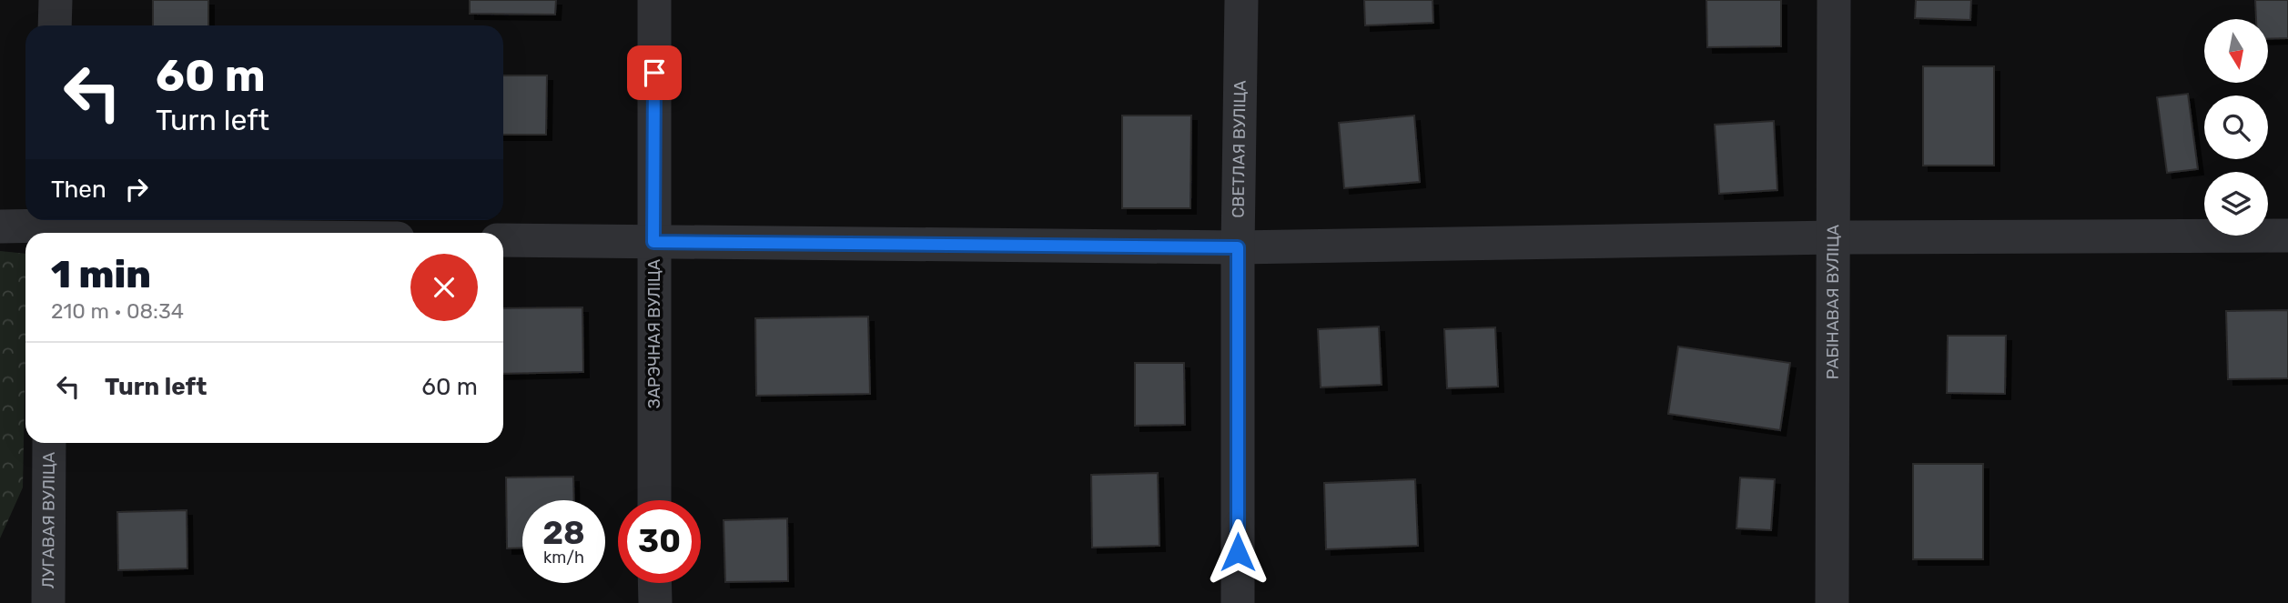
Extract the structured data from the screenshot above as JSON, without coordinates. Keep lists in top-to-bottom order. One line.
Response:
{"streets":{"street":["СВЕТЛАЯ ВУЛІЦА","РАБІНАВАЯ ВУЛІЦА","ЗАРЭЧНАЯ ВУЛІЦА","ЛУГАВАЯ ВУЛІЦА"]},"north":"bottom","page":{"turn":["60 m","Turn left"],"then":"Then","heading":["1 min","210 m · 08:34"],"list":[{"name":"Turn left","value":"60 m"}],"speed":"28 km/h","limit":"30"}}
